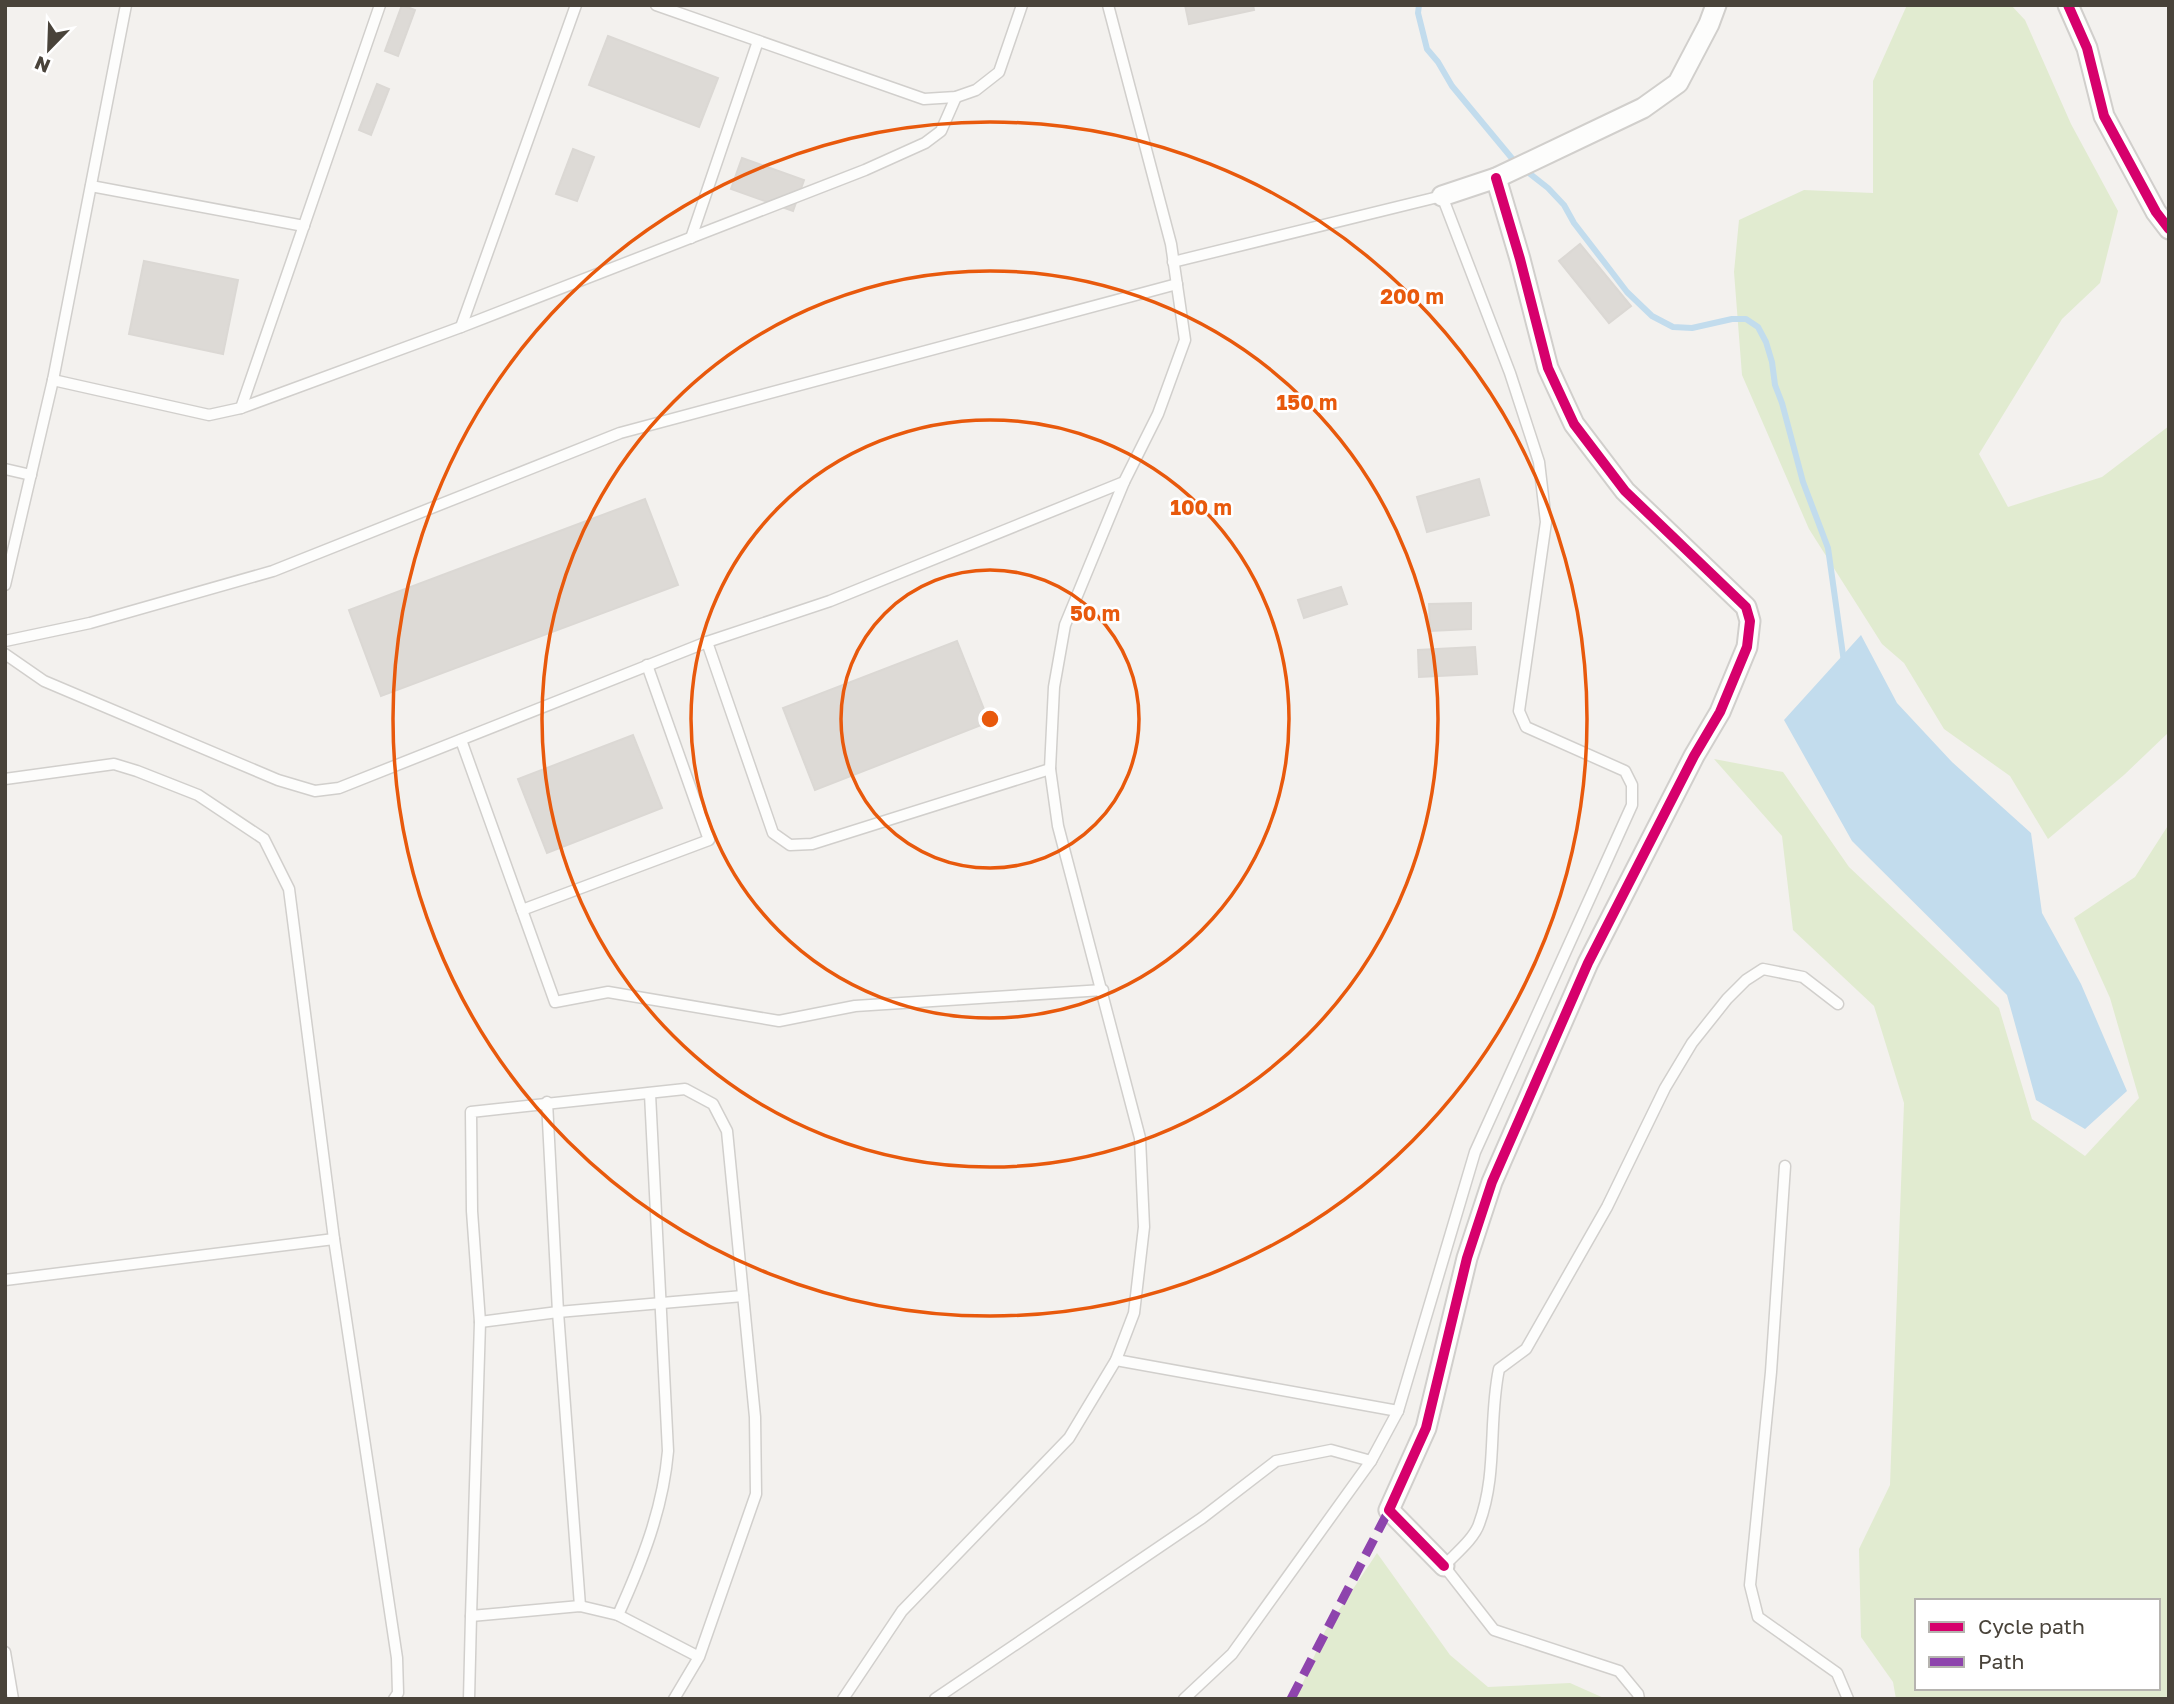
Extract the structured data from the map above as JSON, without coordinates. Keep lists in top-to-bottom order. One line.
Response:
{"legend":["Cycle path","Path"],"north":"bottom left","rings":["200 m","150 m","100 m","50 m"]}
